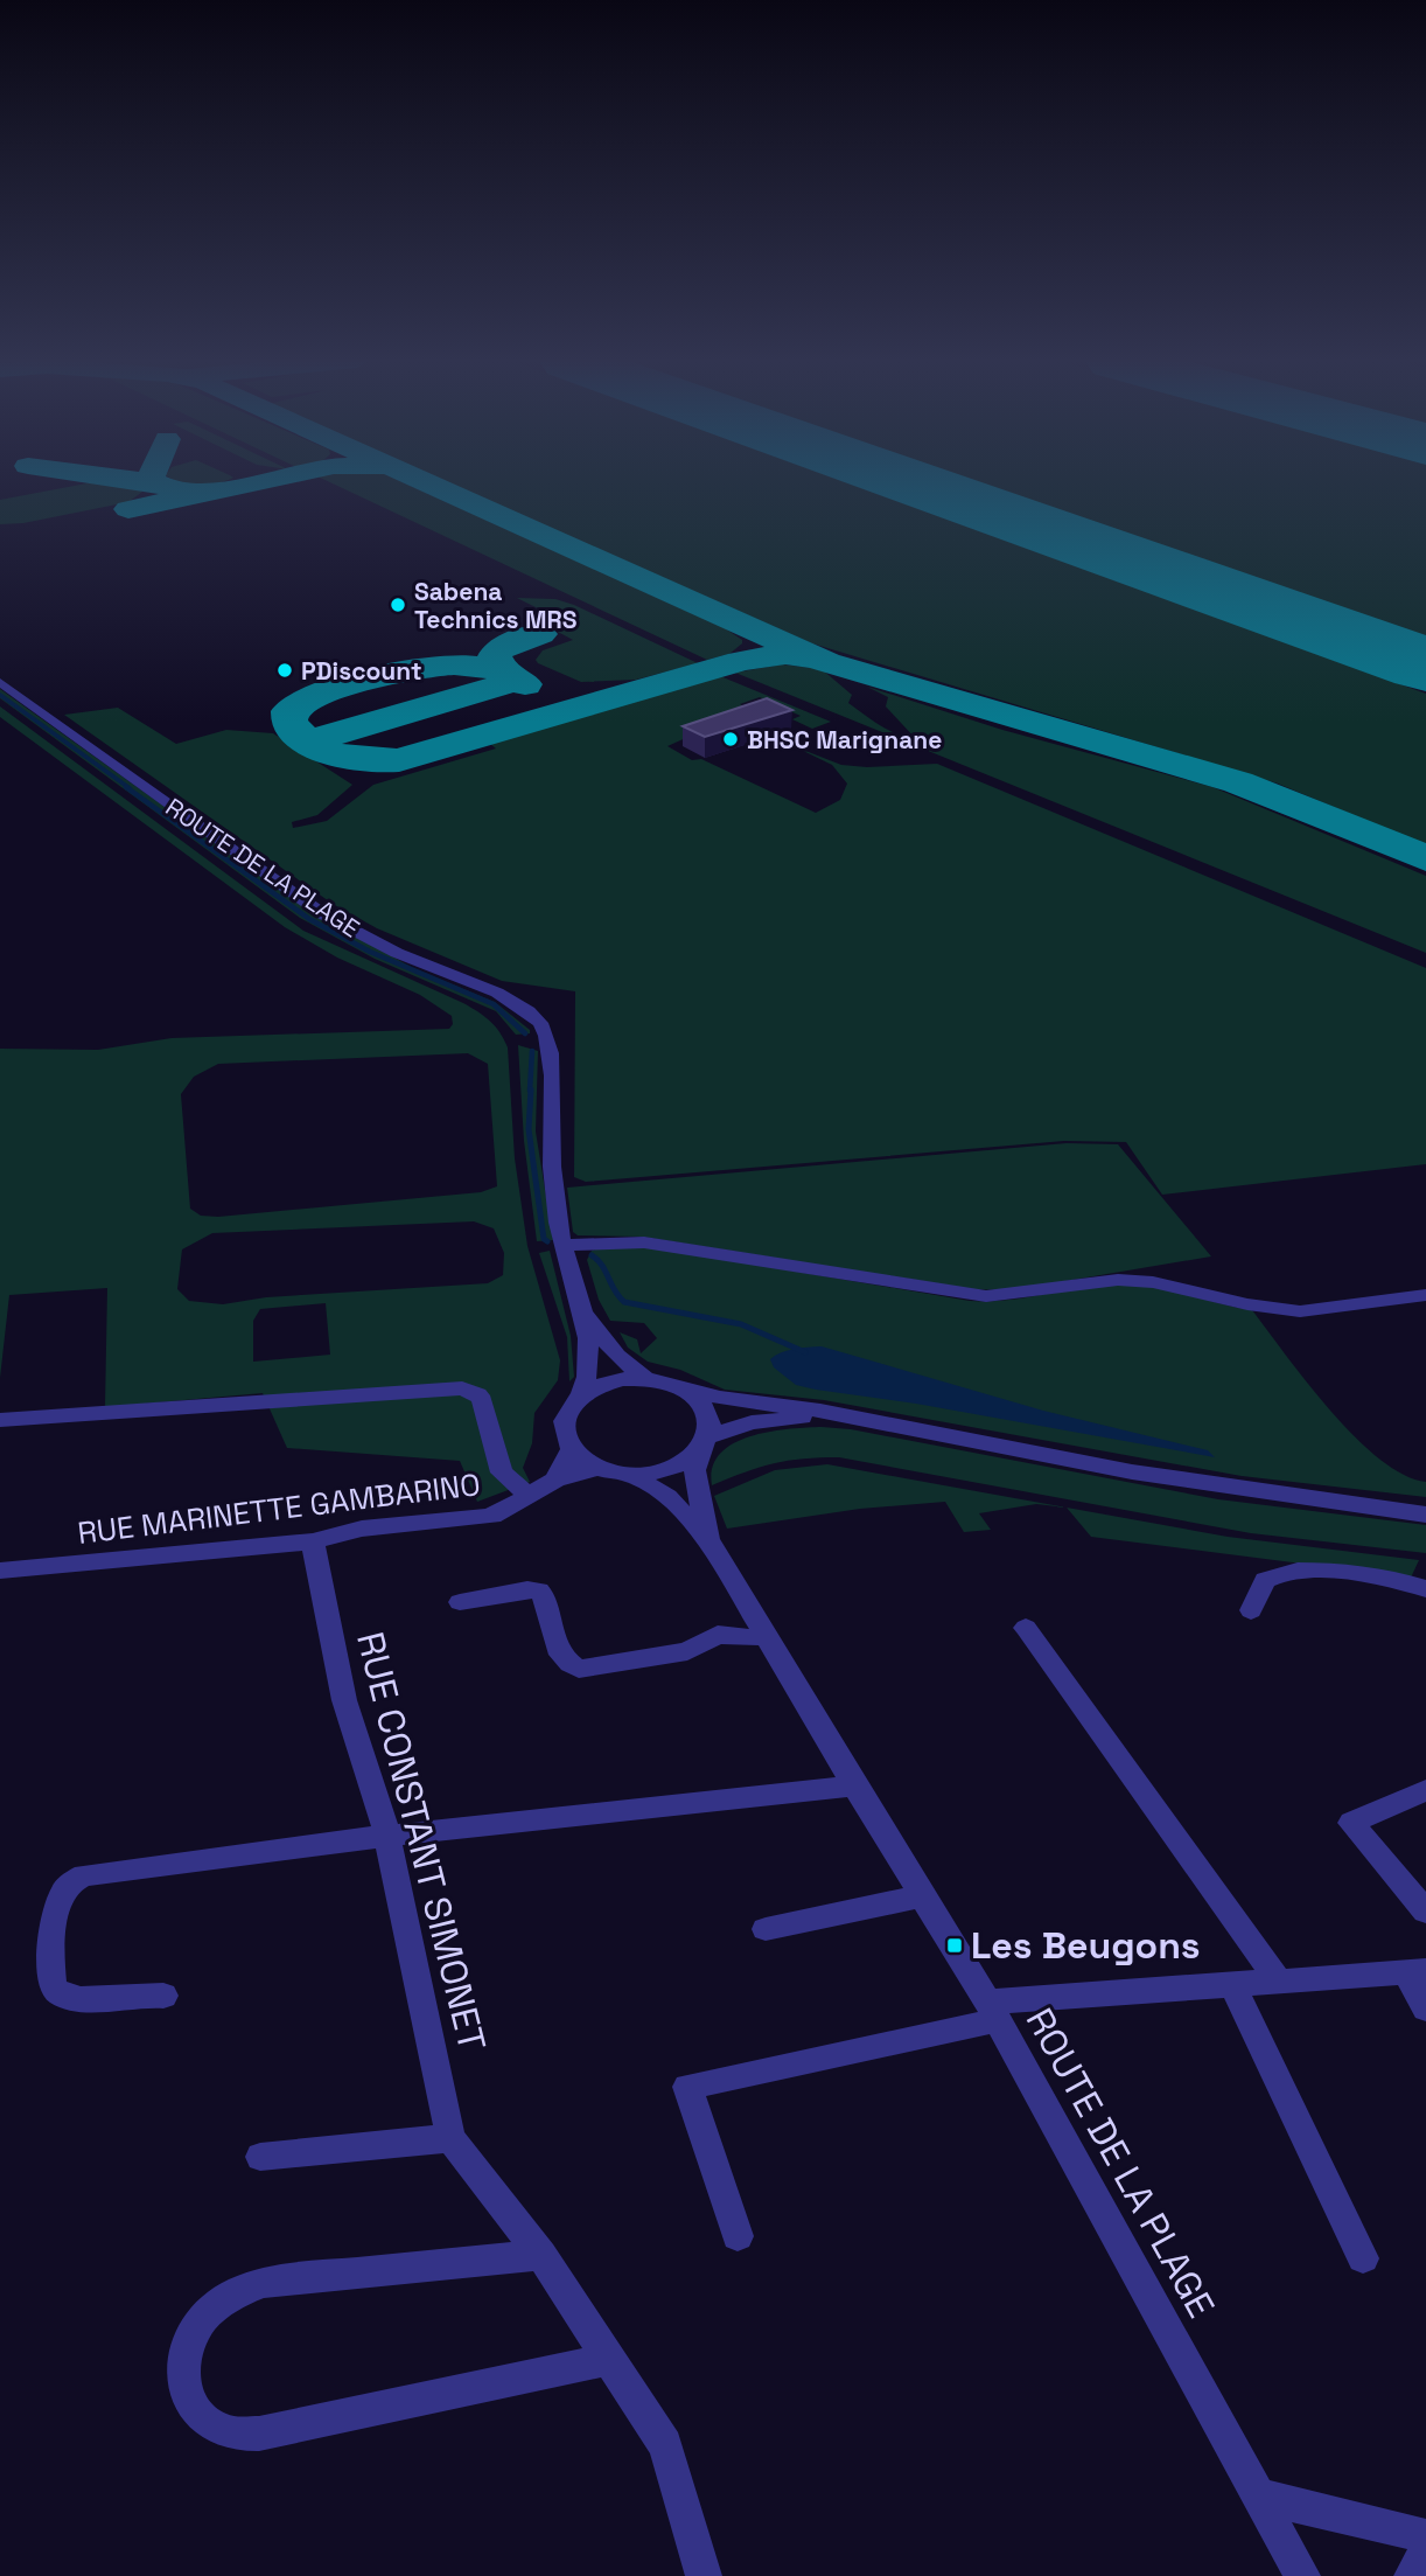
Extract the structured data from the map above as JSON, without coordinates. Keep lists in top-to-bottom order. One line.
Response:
{"streets":{"street":["ROUTE DE LA PLAGE","RUE MARINETTE GAMBARINO","RUE CONSTANT SIMONET"]},"crossings":[["ROUTE DE LA PLAGE","RUE MARINETTE GAMBARINO"],["RUE MARINETTE GAMBARINO","RUE CONSTANT SIMONET"]],"places":{"other":["Sabena Technics MRS","PDiscount","BHSC Marignane"],"transit":["Les Beugons"]}}
